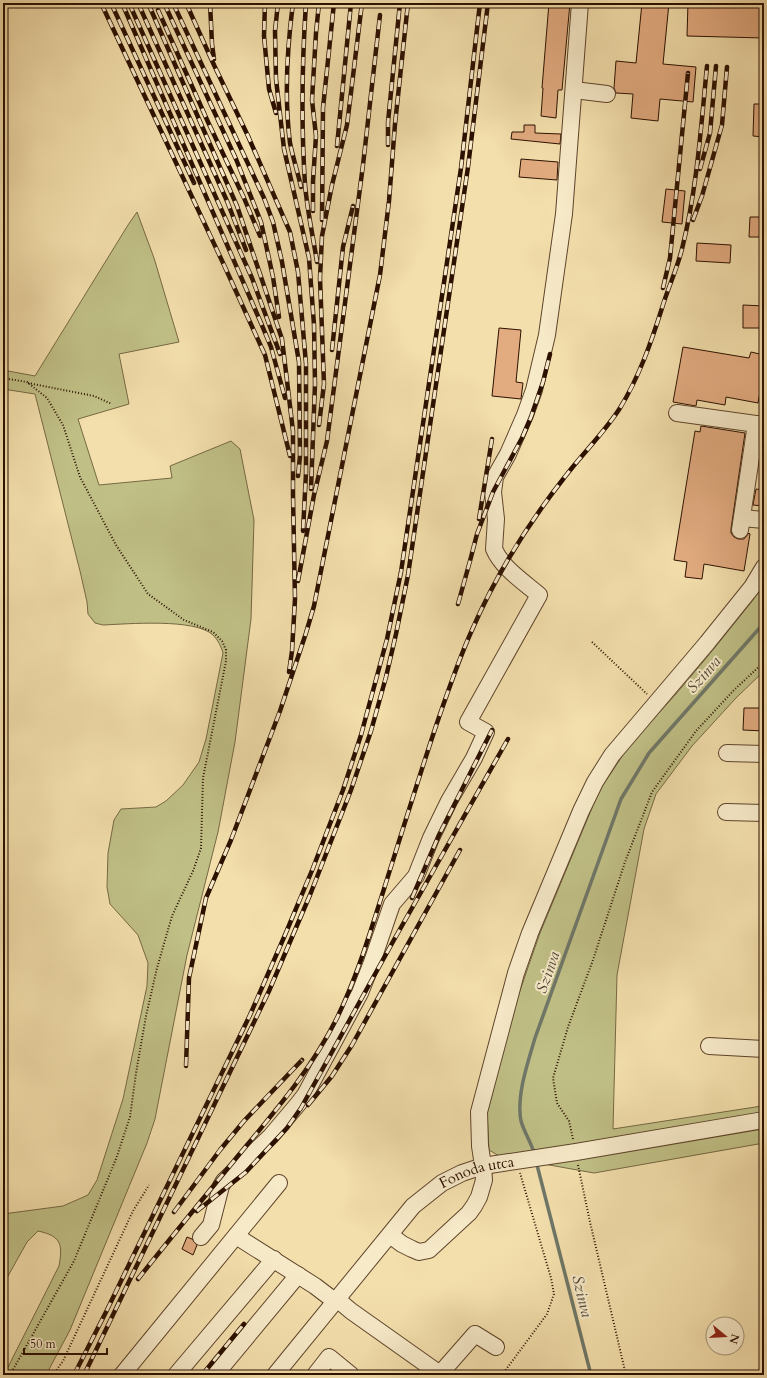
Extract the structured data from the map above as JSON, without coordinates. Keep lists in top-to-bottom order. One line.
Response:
{"streets":{"street":["Fonoda utca"]},"water":["Szinva"],"scale_bar":"50 m","north":"right"}
